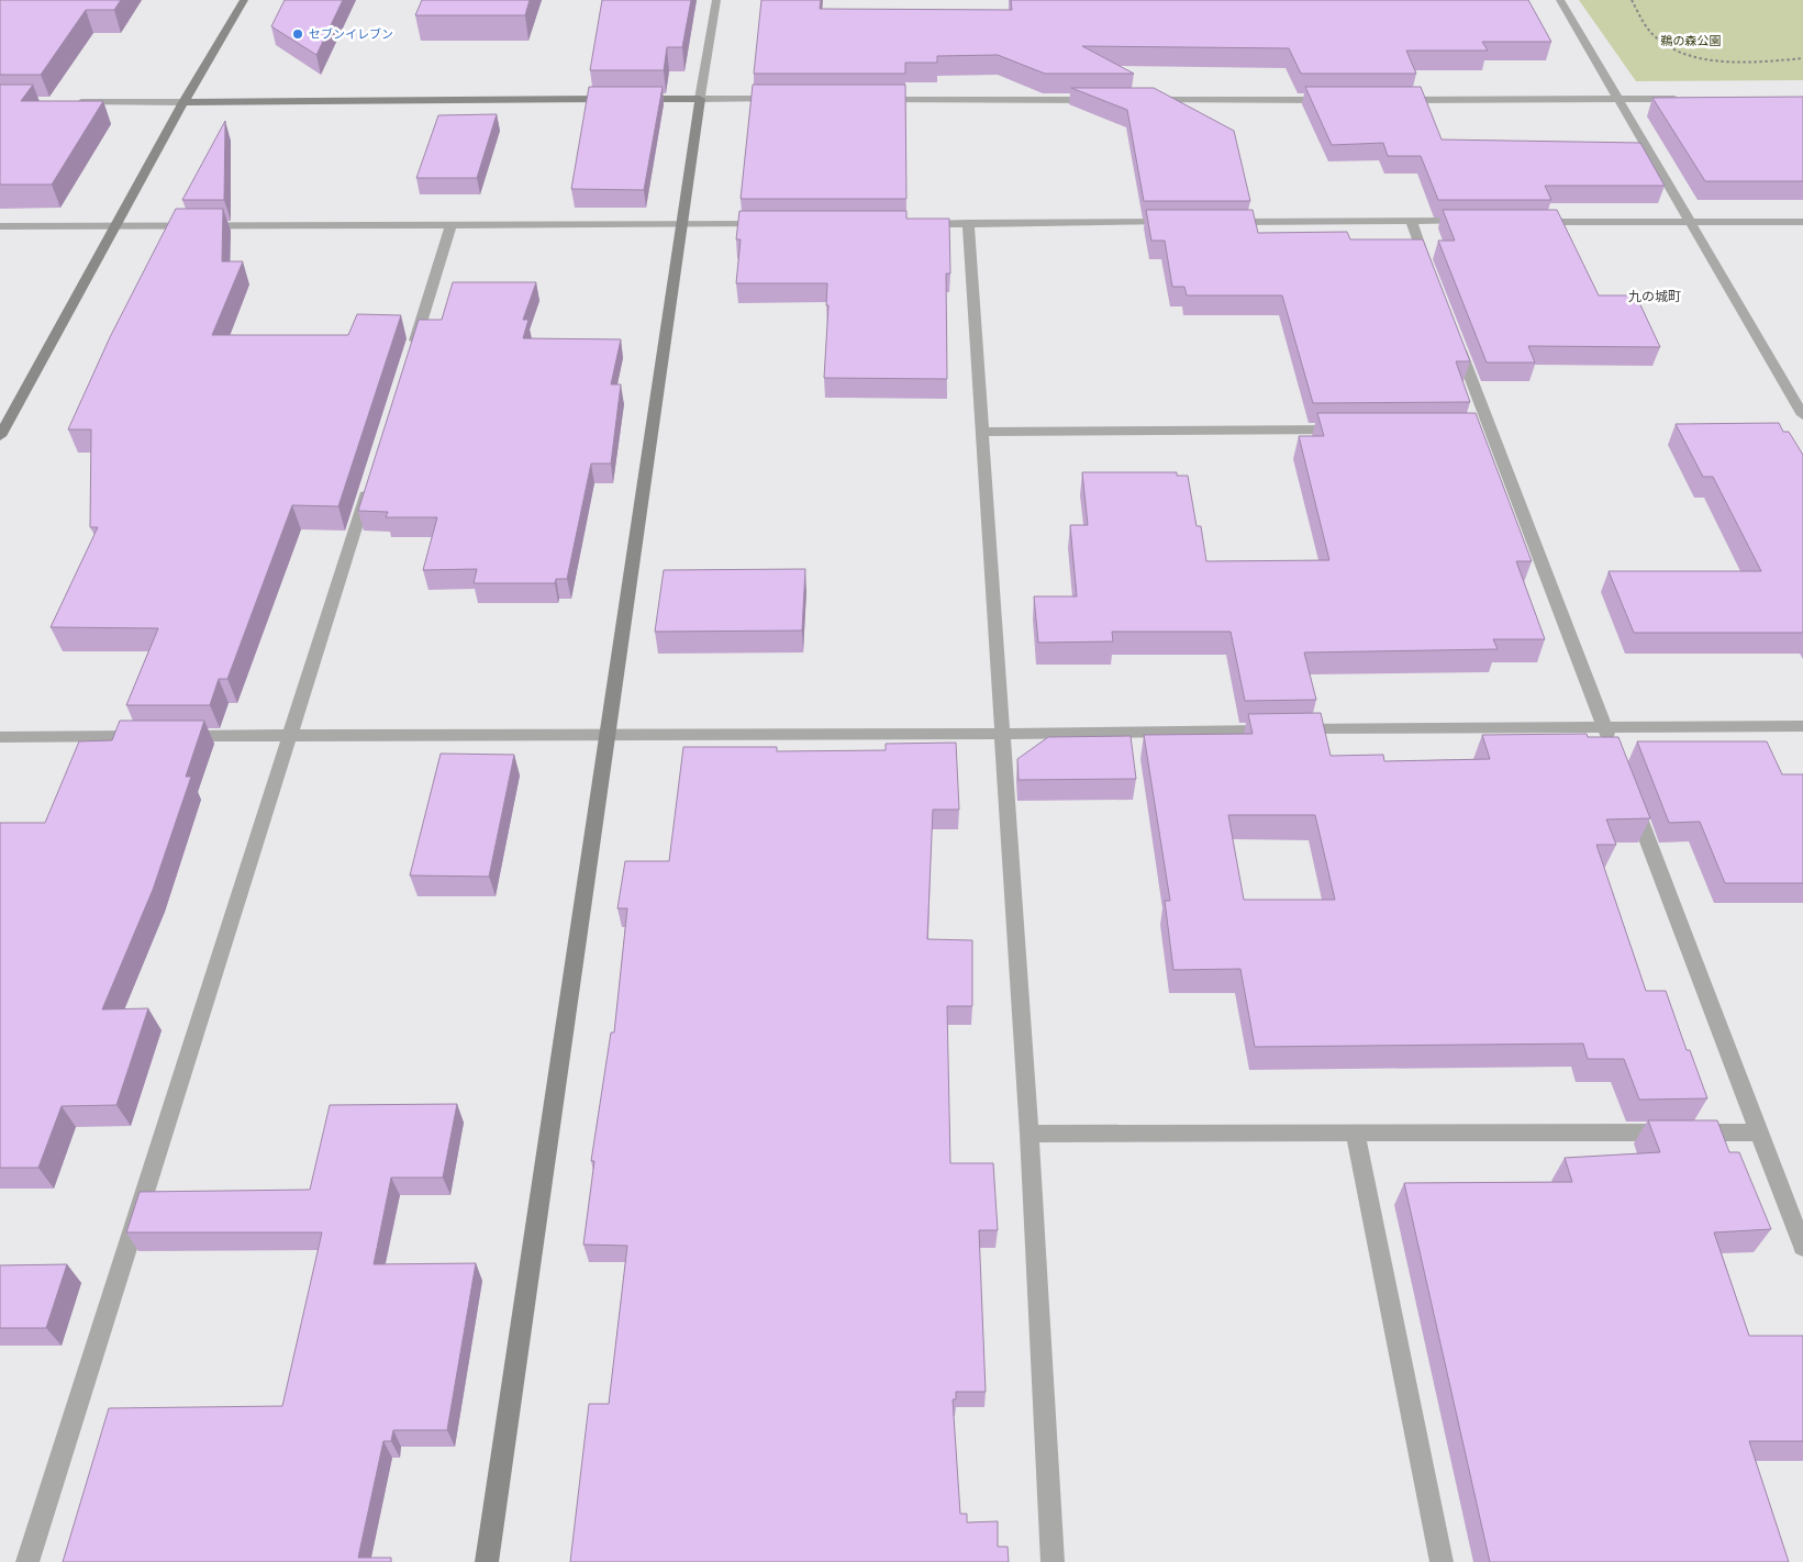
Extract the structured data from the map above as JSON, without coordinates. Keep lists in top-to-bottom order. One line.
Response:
{"districts":["九の城町"],"parks":["鵜の森公園"],"places":["セブンイレブン"]}
